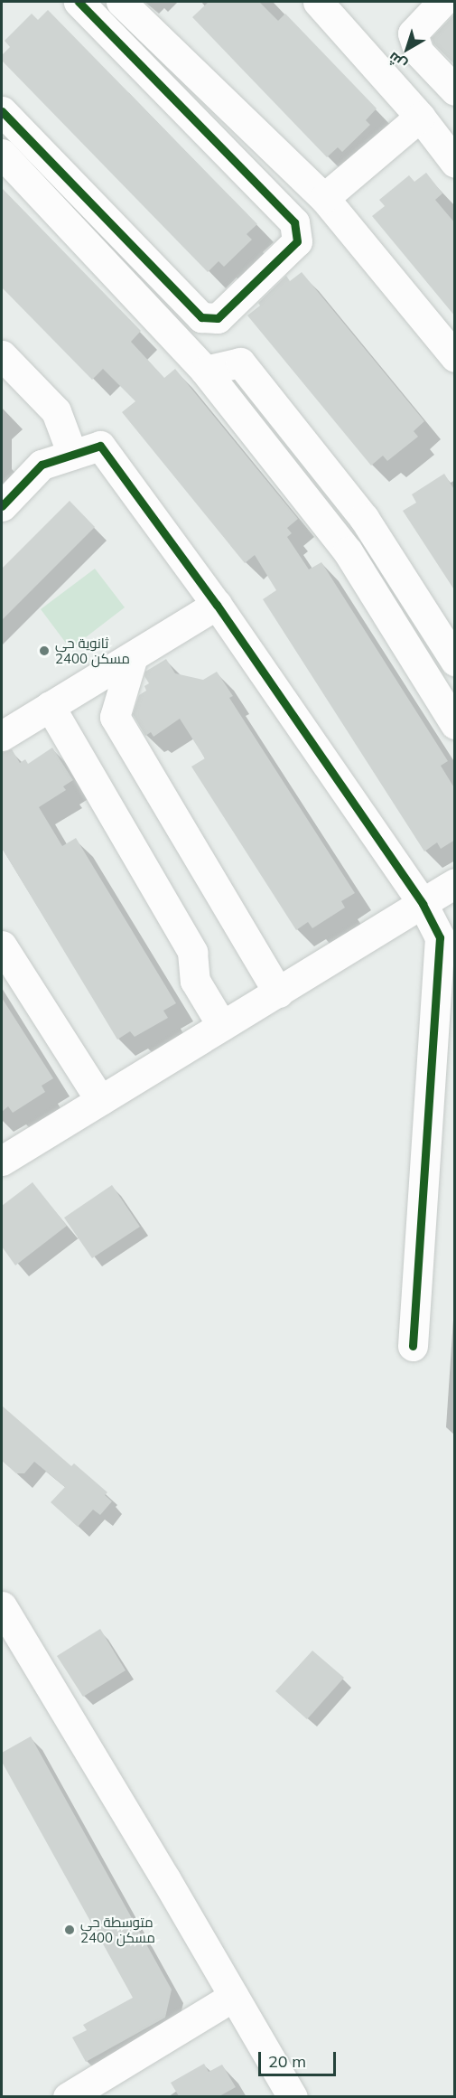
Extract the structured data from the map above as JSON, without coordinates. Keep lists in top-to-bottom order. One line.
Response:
{"places":["ثانوية حي 2400 مسكن","متوسطة حي 2400 مسكن"],"scale_bar":"20 m","north":"bottom left"}
